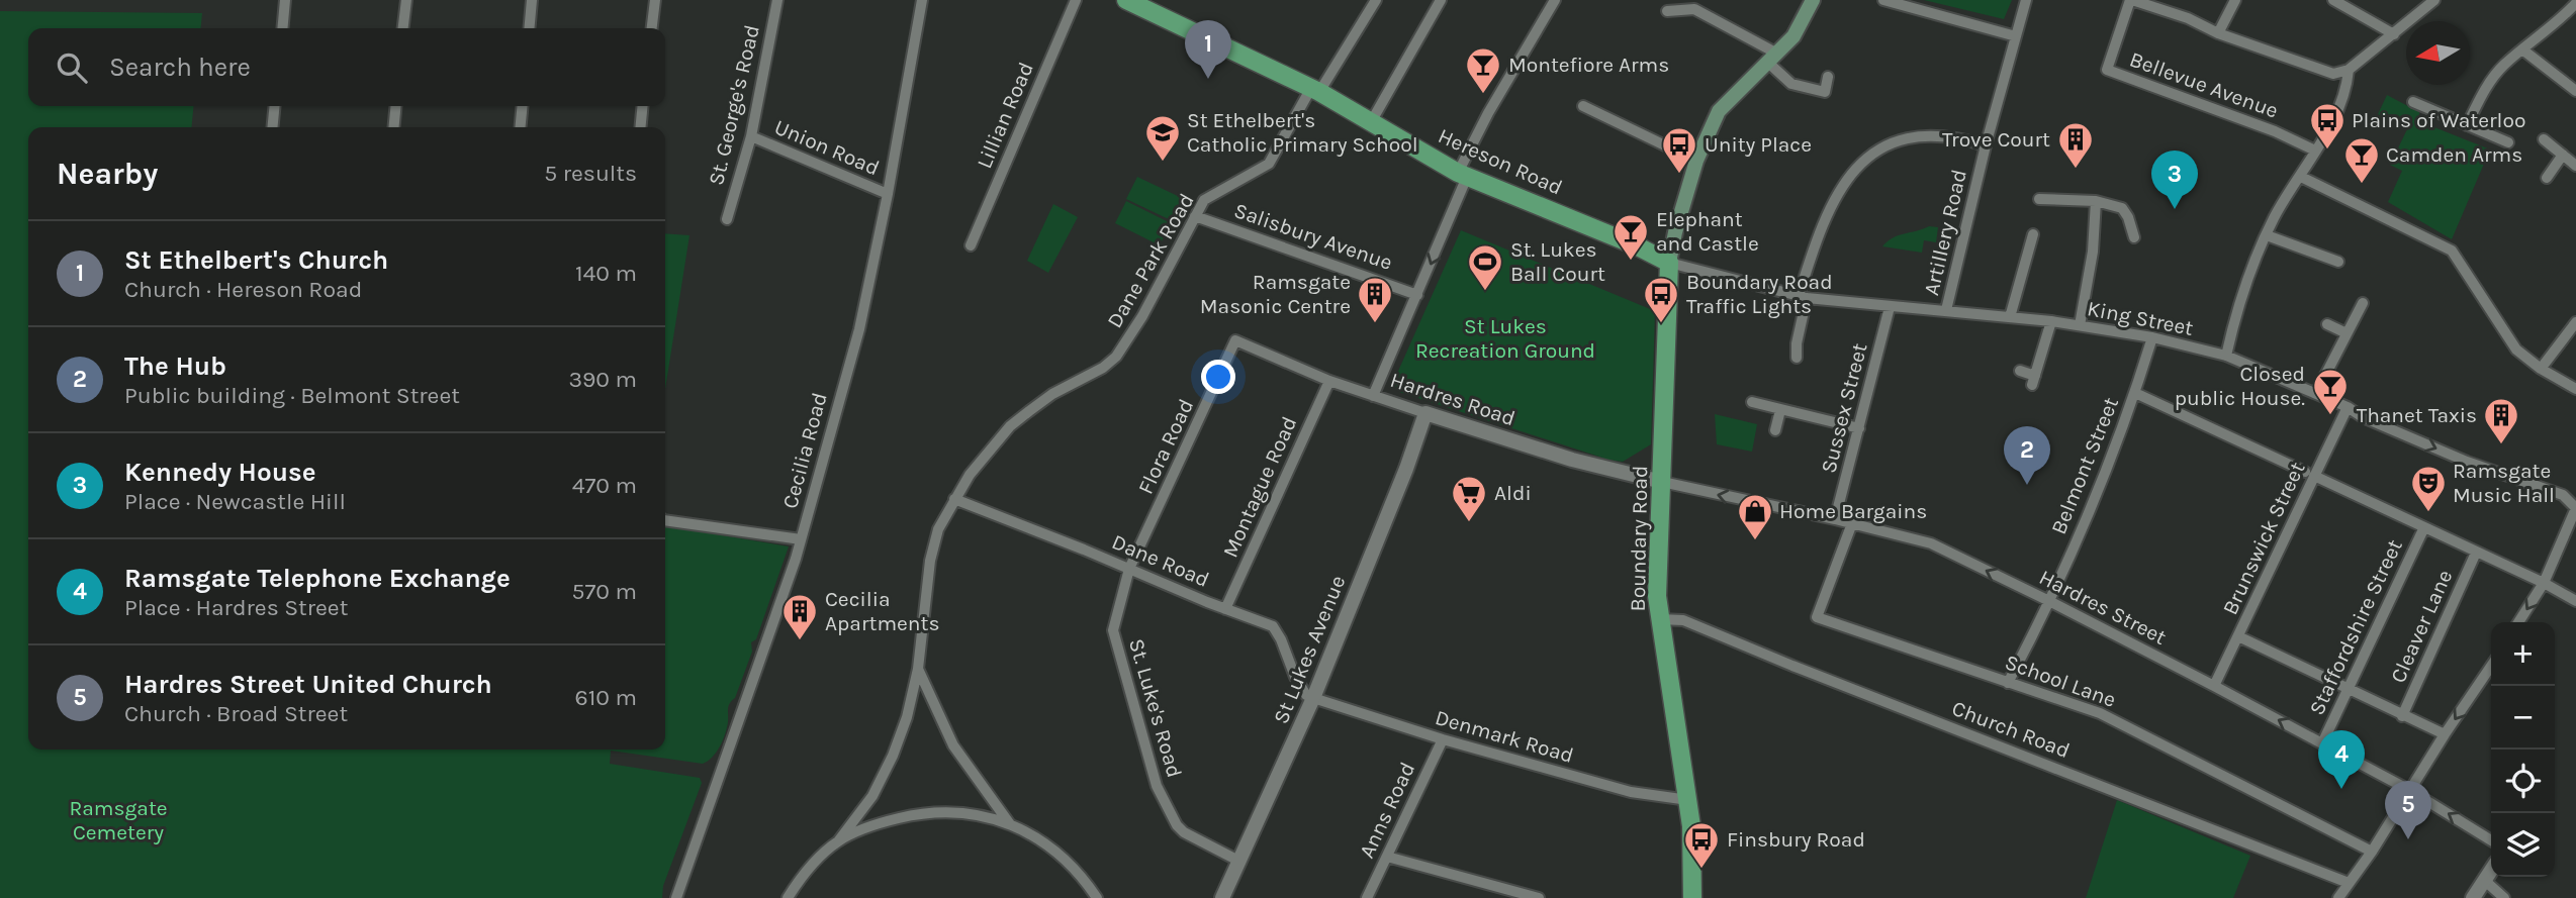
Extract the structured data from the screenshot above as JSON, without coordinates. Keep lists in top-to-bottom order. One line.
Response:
{"streets":{"main road":["Hereson Road","Boundary Road"],"street":["Bellevue Avenue","St. George's Road","Lillian Road","Union Road","Artillery Road","Salisbury Avenue","Dane Park Road","King Street","Hardres Road","Sussex Street","Flora Road","Cecilia Road","Belmont Street","Montague Road","Brunswick Street","Dane Road","Hardres Street","Cleaver Lane","Staffordshire Street","St Lukes Avenue","School Lane","St. Luke's Road","Church Road","Denmark Road","Anns Road"]},"crossings":[["St. George's Road","Union Road"],["Union Road","Cecilia Road"],["Hereson Road","Dane Park Road"],["Hereson Road","King Street"],["Hereson Road","Boundary Road"],["Artillery Road","King Street"],["Salisbury Avenue","Dane Park Road"],["Dane Park Road","Dane Road"],["King Street","Sussex Street"],["King Street","Belmont Street"],["King Street","Boundary Road"],["King Street","Brunswick Street"],["Hardres Road","Flora Road"],["Hardres Road","Montague Road"],["Hardres Road","Boundary Road"],["Hardres Road","Hardres Street"],["Hardres Road","St Lukes Avenue"],["Sussex Street","Hardres Street"],["Flora Road","Dane Road"],["Flora Road","St. Luke's Road"],["Belmont Street","Hardres Street"],["Belmont Street","School Lane"],["Montague Road","Dane Road"],["Boundary Road","Hardres Street"],["Boundary Road","Church Road"],["Boundary Road","Denmark Road"],["Brunswick Street","Hardres Street"],["Dane Road","St Lukes Avenue"],["Dane Road","St. Luke's Road"],["Dane Road","Denmark Road"],["Hardres Street","Staffordshire Street"],["Hardres Street","School Lane"],["St Lukes Avenue","St. Luke's Road"],["St Lukes Avenue","Denmark Road"],["Denmark Road","Anns Road"]],"parks":["St Lukes Recreation Ground","Ramsgate Cemetery"],"places":{"bar":["Montefiore Arms","Camden Arms","Elephant and Castle","Closed public House."],"bus stop":["Plains of Waterloo","Unity Place","Boundary Road Traffic Lights","Finsbury Road"],"school or university":["St Ethelbert's Catholic Primary School"],"building":["Trove Court","Ramsgate Masonic Centre","Thanet Taxis","Cecilia Apartments"],"sports":["St. Lukes Ball Court"],"theatre":["Ramsgate Music Hall"],"supermarket":["Aldi"],"shop":["Home Bargains"]},"north":"left","page":{"pins":["1","3","2","4","5"],"search":"Search here","heading":["Nearby","5 results"],"list":[{"mark":"1","name":"St Ethelbert's Church","note":"Church · Hereson Road","value":"140 m"},{"mark":"2","name":"The Hub","note":"Public building · Belmont Street","value":"390 m"},{"mark":"3","name":"Kennedy House","note":"Place · Newcastle Hill","value":"470 m"},{"mark":"4","name":"Ramsgate Telephone Exchange","note":"Place · Hardres Street","value":"570 m"},{"mark":"5","name":"Hardres Street United Church","note":"Church · Broad Street","value":"610 m"}],"map_buttons":["+","−"]}}
